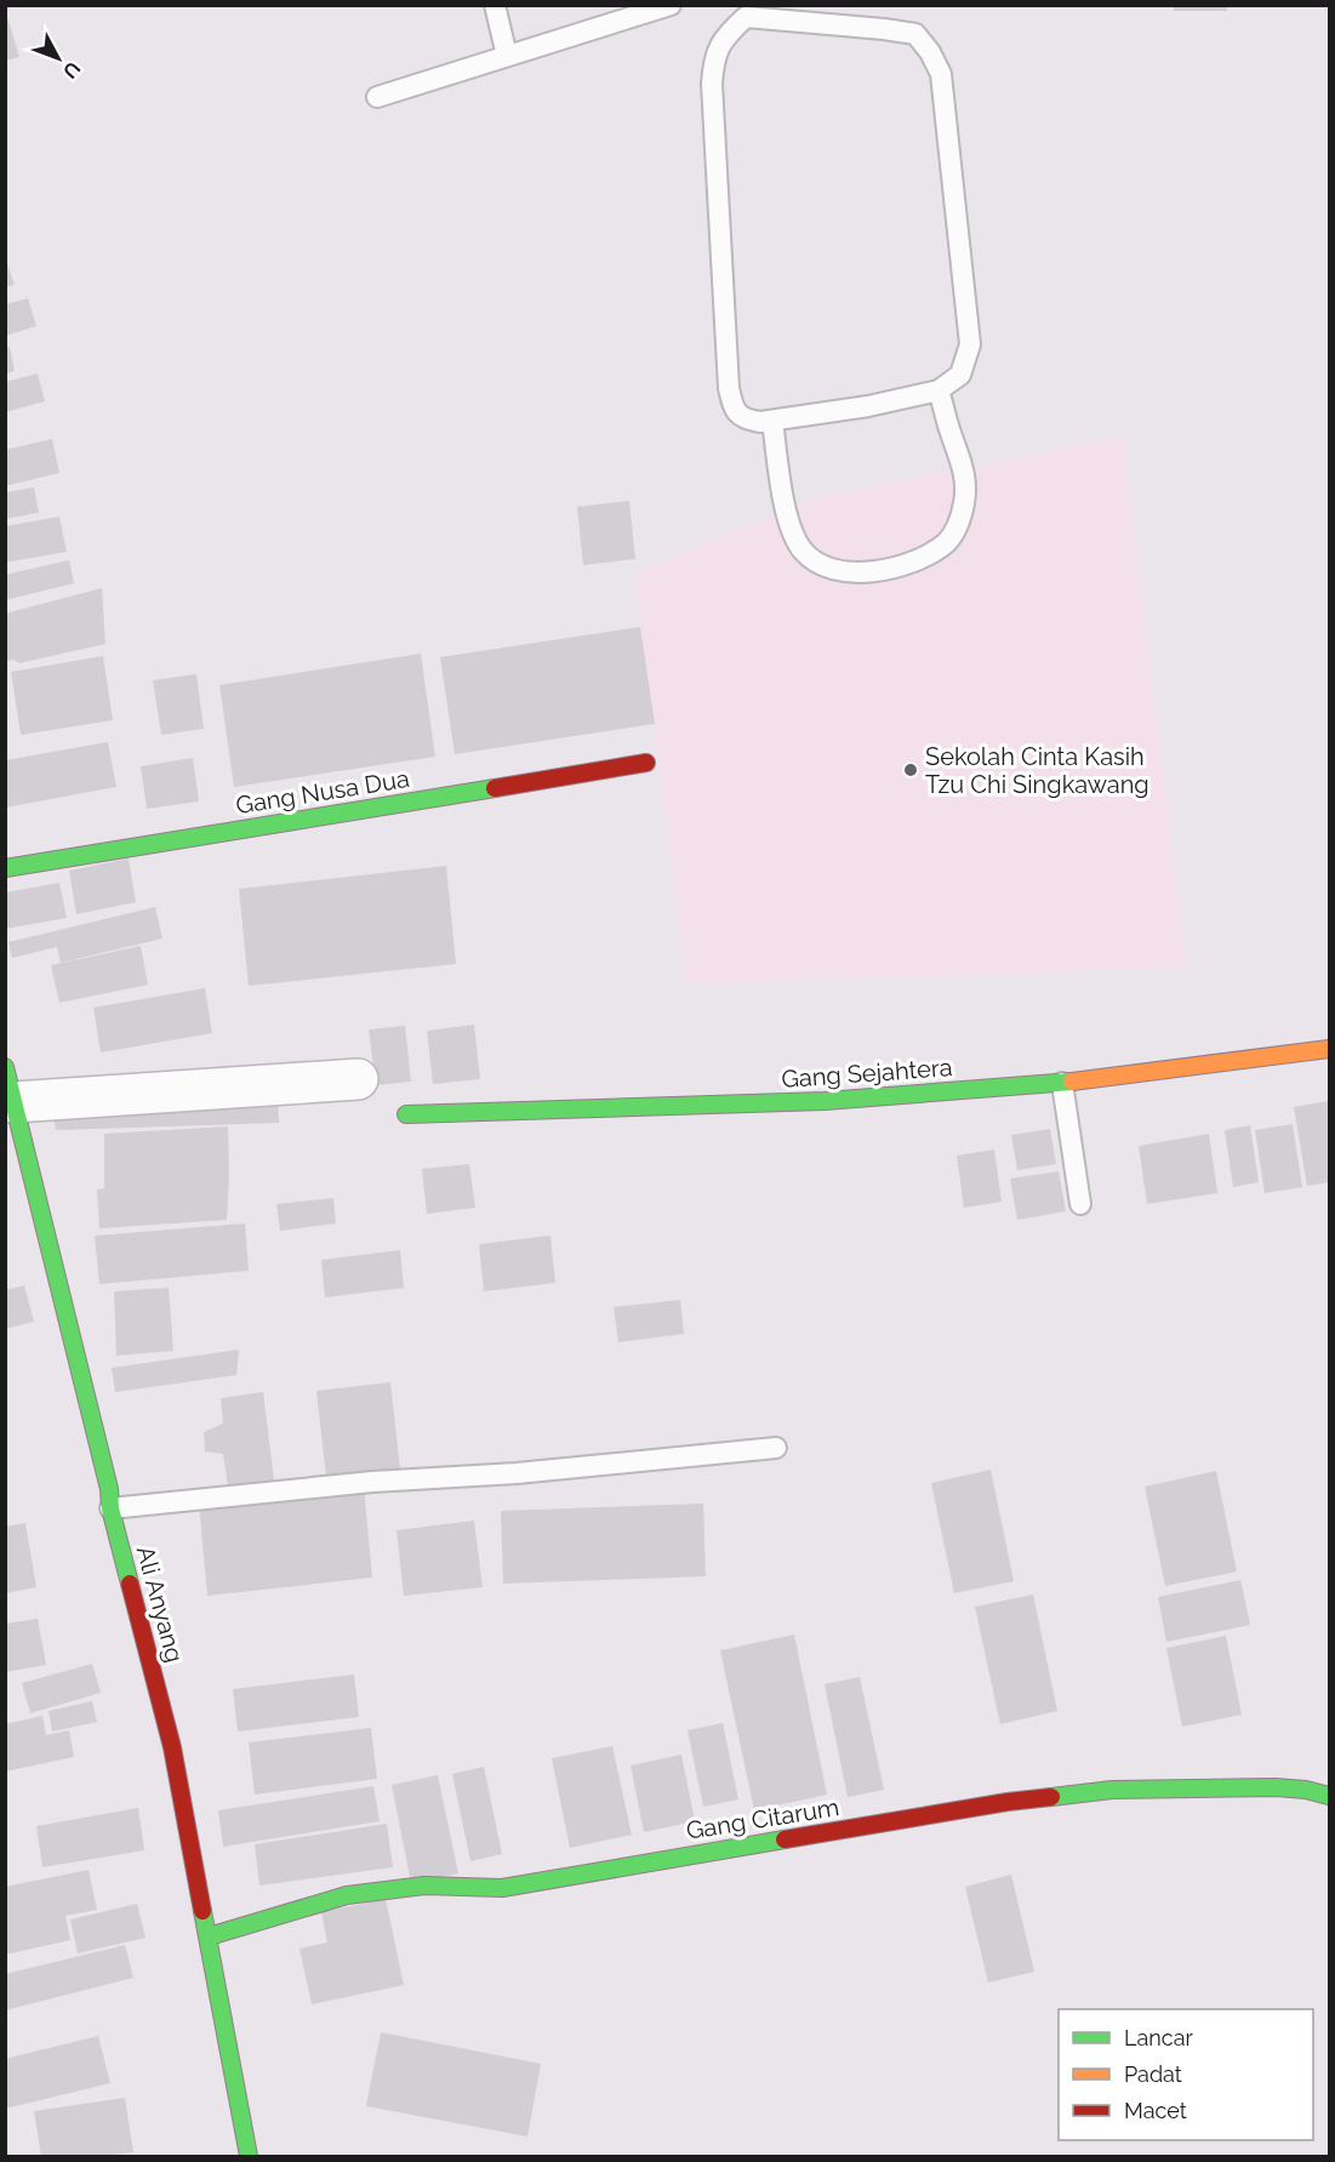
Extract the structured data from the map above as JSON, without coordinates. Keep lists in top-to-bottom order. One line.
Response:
{"streets":{"street":["Gang Nusa Dua","Gang Sejahtera","Ali Anyang","Gang Citarum"]},"crossings":[["Ali Anyang","Gang Citarum"]],"places":["Sekolah Cinta Kasih Tzu Chi Singkawang"],"legend":["Lancar","Padat","Macet"],"north":"bottom right"}
